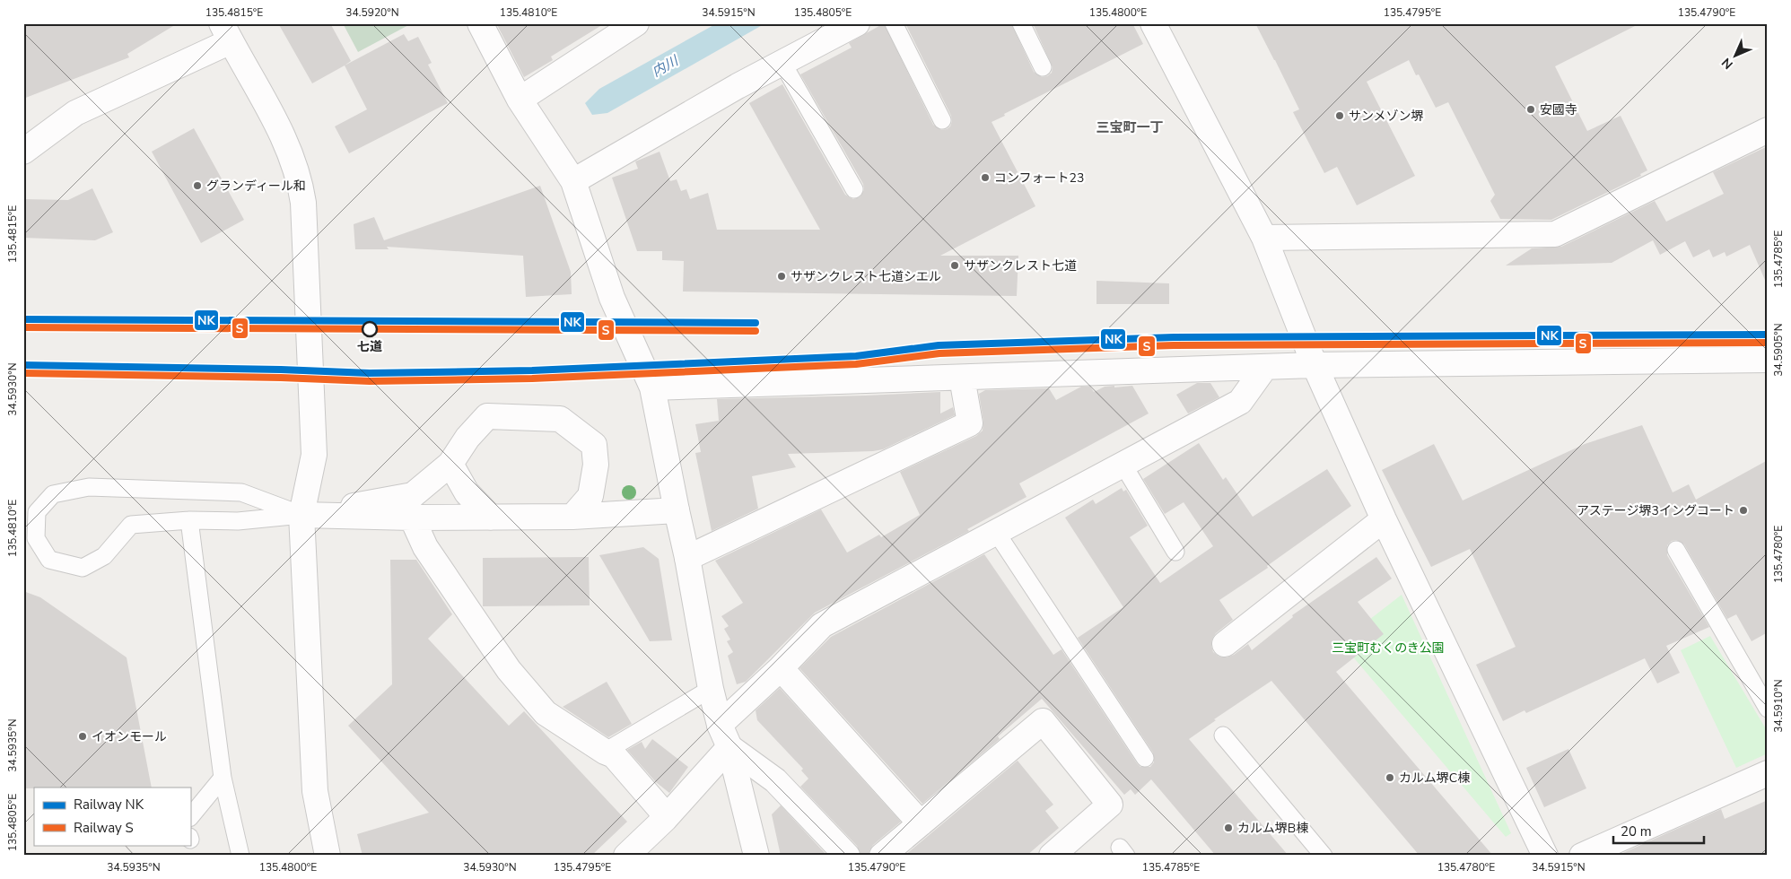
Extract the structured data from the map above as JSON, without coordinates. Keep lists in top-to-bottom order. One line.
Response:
{"districts":["三宝町一丁"],"water":["内川"],"parks":["三宝町むくのき公園"],"places":["安國寺","サンメゾン堺","コンフォート23","グランディール和","サザンクレスト七道","サザンクレスト七道シエル","七道","アステージ堺3イングコート","イオンモール","カルム堺C棟","カルム堺B棟"],"lines":["rail line NK","rail line S"],"legend":["Railway NK","Railway S"],"scale_bar":"20 m","north":"bottom left","coordinates":["135.4815°E","34.5920°N","135.4810°E","34.5915°N","135.4805°E","135.4800°E","135.4795°E","135.4790°E","135.4785°E","34.5905°N","34.5930°N","135.4780°E","34.5910°N","34.5935°N"]}
